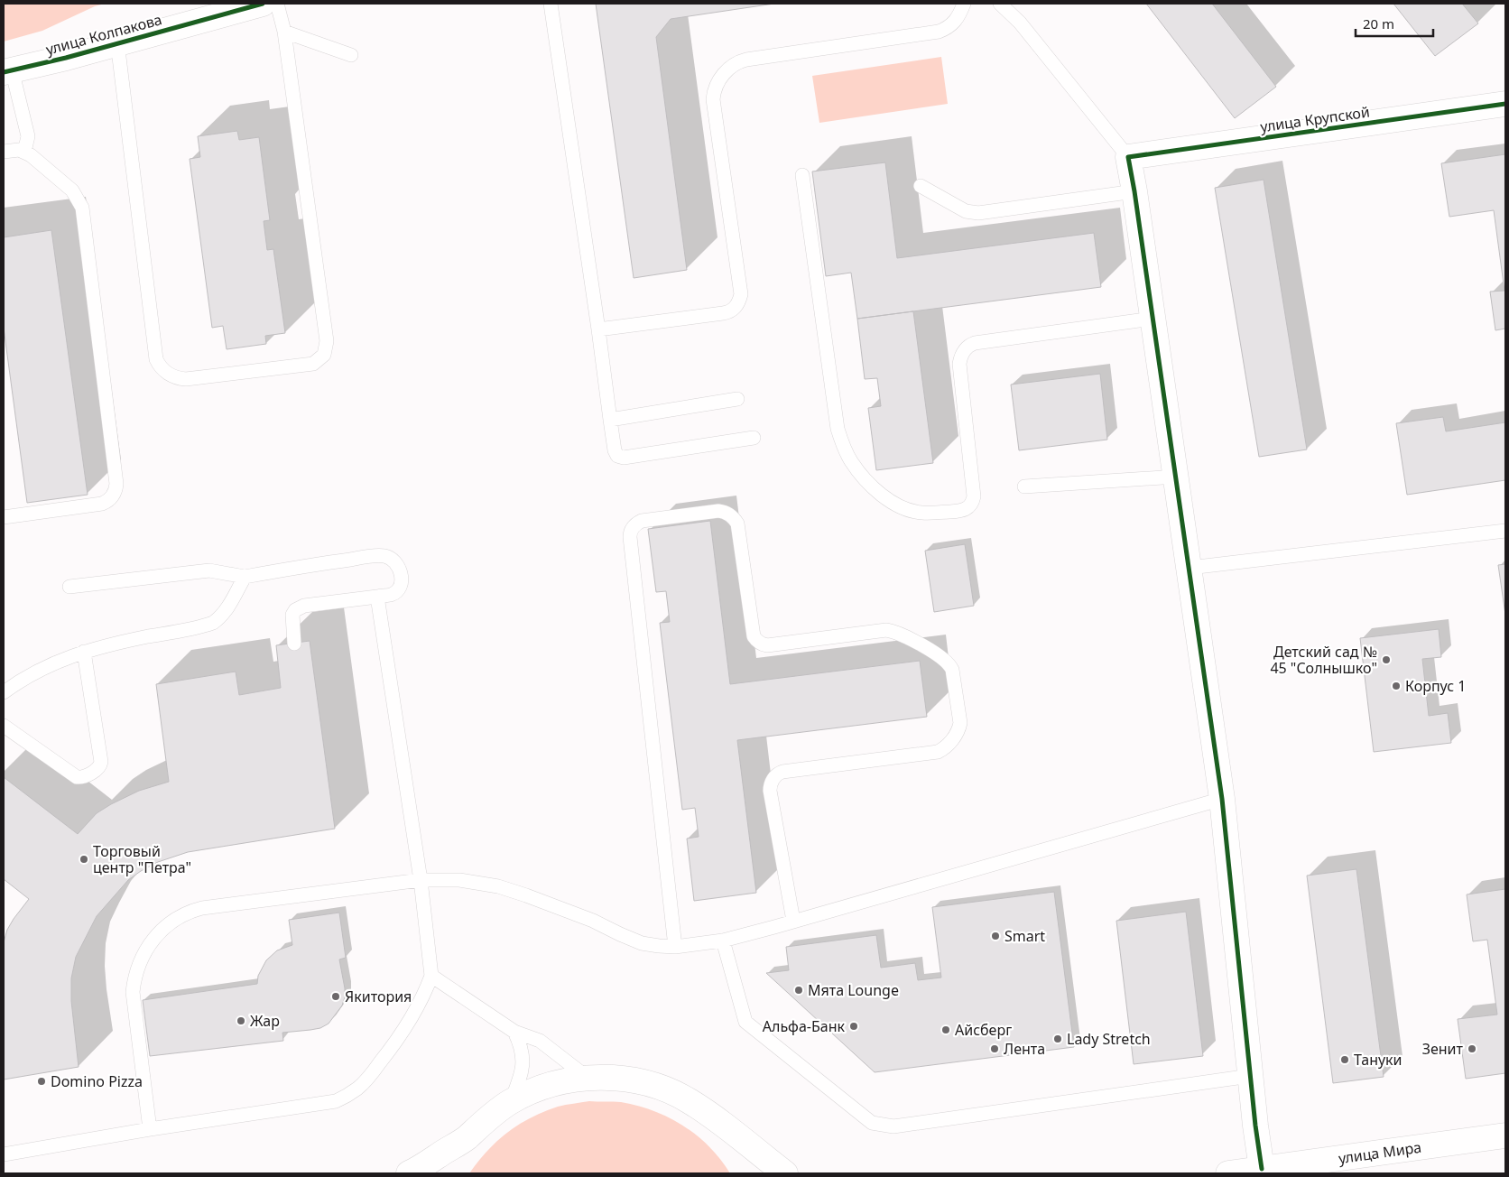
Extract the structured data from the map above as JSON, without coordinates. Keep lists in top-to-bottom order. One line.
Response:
{"streets":{"street":["улица Колпакова","улица Крупской","улица Мира"]},"places":["Детский сад № 45 \"Солнышко\"","Корпус 1","Торговый центр \"Петра\"","Smart","Мята Lounge","Якитория","Жар","Альфа-Банк","Айсберг","Lady Stretch","Лента","Зенит","Тануки","Domino Pizza"],"scale_bar":"20 m"}
